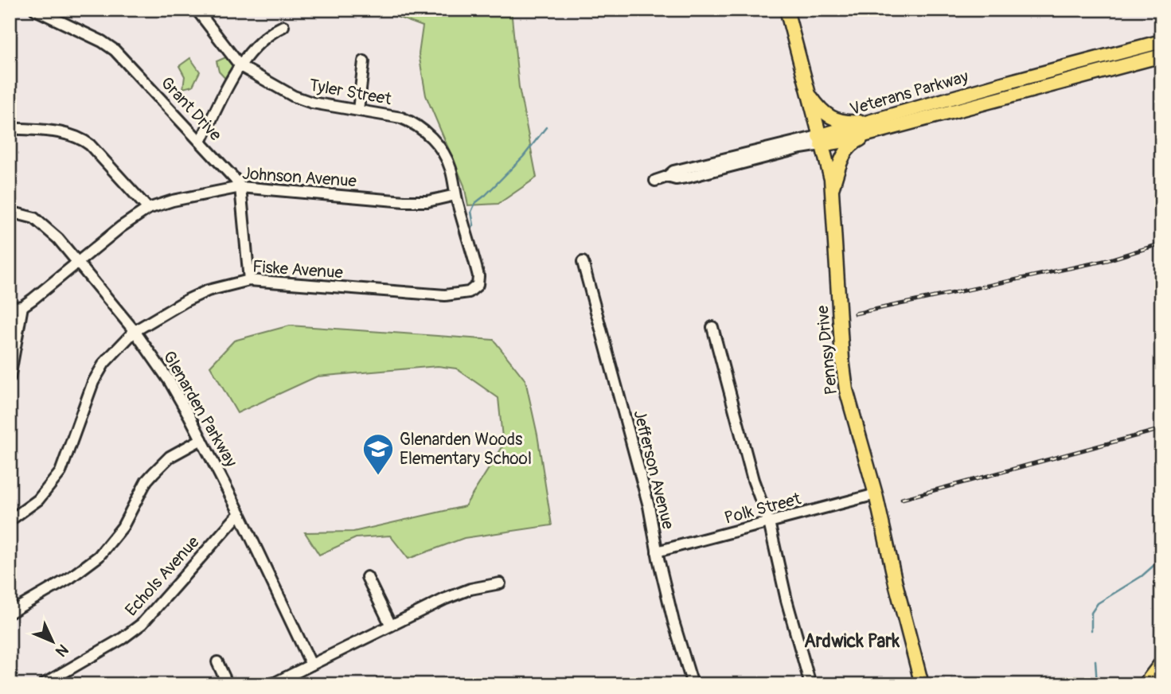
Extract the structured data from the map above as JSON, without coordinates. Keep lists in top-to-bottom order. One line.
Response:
{"streets":{"main road":["Veterans Parkway","Pennsy Drive"],"street":["Tyler Street","Grant Drive","Johnson Avenue","Fiske Avenue","Glenarden Parkway","Jefferson Avenue","Polk Street","Echols Avenue"]},"crossings":[["Tyler Street","Johnson Avenue"],["Tyler Street","Fiske Avenue"],["Veterans Parkway","Pennsy Drive"],["Grant Drive","Johnson Avenue"],["Johnson Avenue","Glenarden Parkway"],["Fiske Avenue","Glenarden Parkway"],["Pennsy Drive","Polk Street"],["Glenarden Parkway","Echols Avenue"],["Jefferson Avenue","Polk Street"]],"districts":["Ardwick Park"],"places":{"school or university":["Glenarden Woods Elementary School"]},"north":"bottom right"}
